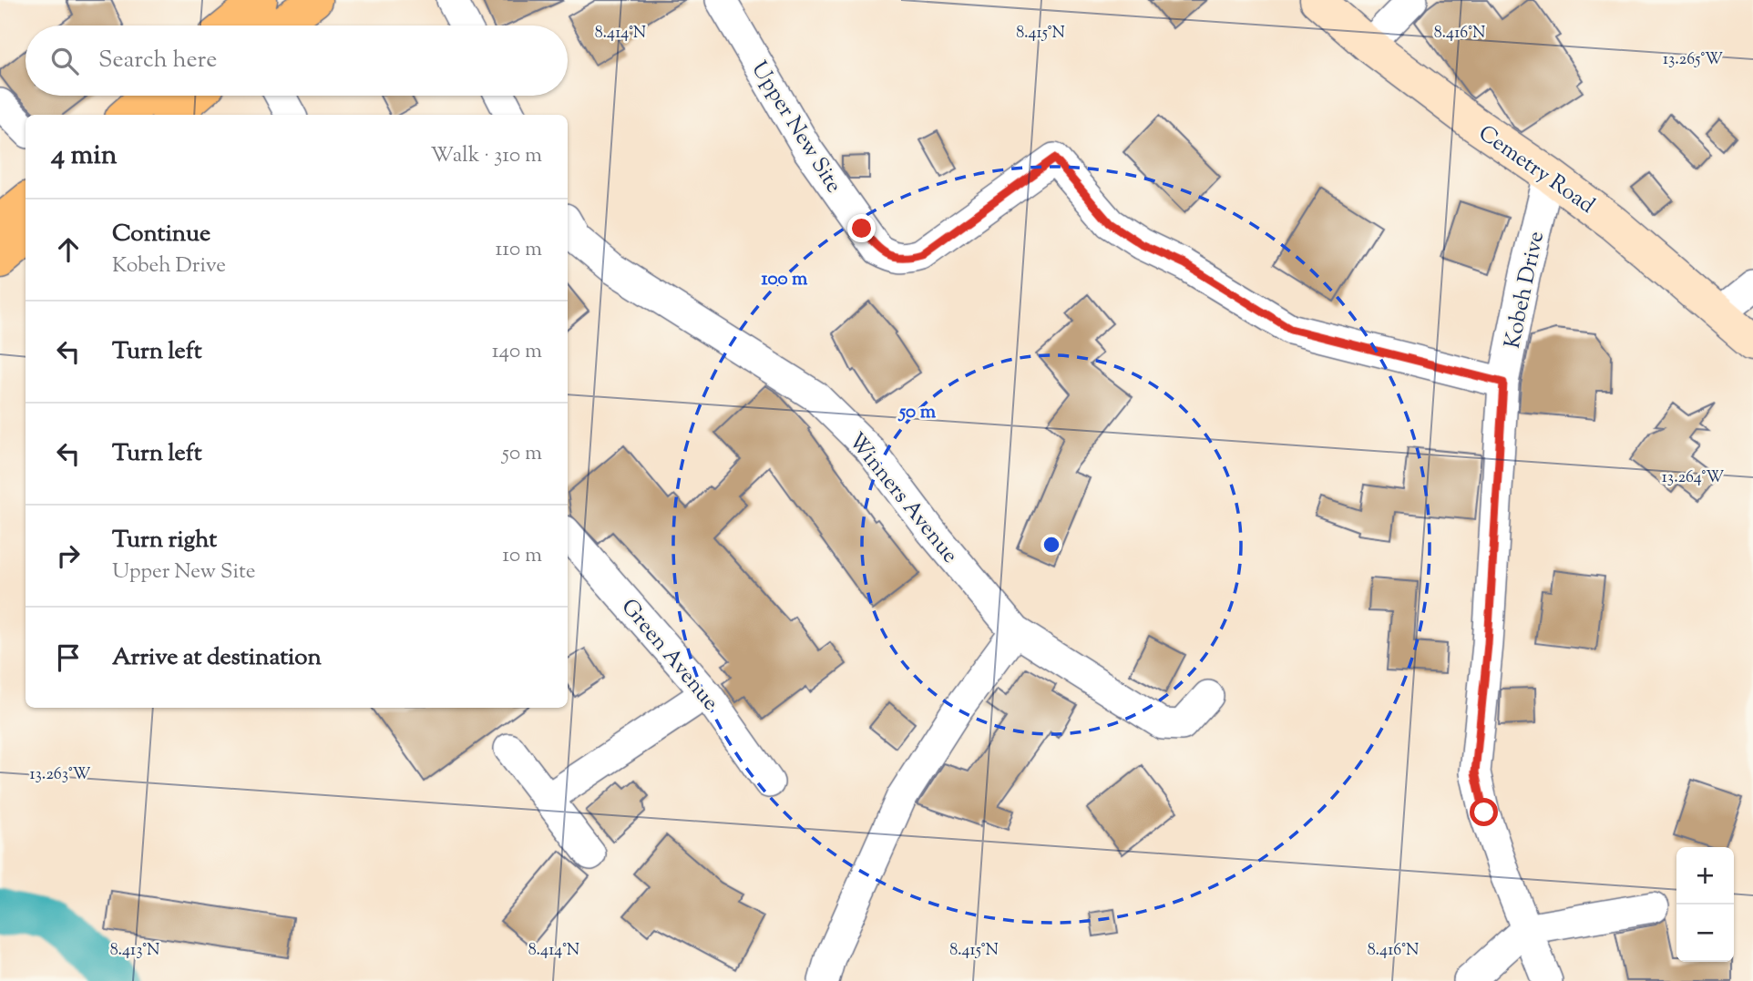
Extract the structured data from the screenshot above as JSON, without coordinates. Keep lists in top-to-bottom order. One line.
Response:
{"streets":{"street":["Upper New Site","Cemetry Road","Kobeh Drive","Winners Avenue","Green Avenue"]},"crossings":[["Upper New Site","Kobeh Drive"],["Cemetry Road","Kobeh Drive"]],"page":{"search":"Search here","heading":["4 min","Walk · 310 m"],"list":[["Continue","Kobeh Drive","110 m"],["Turn left","140 m"],["Turn left","50 m"],["Turn right","Upper New Site","10 m"],"Arrive at destination"],"map_buttons":["+","−"]},"coordinates":["8.414°N","8.415°N","8.416°N","13.265°W","13.264°W","13.263°W","8.413°N"],"rings":["100 m","50 m"]}
